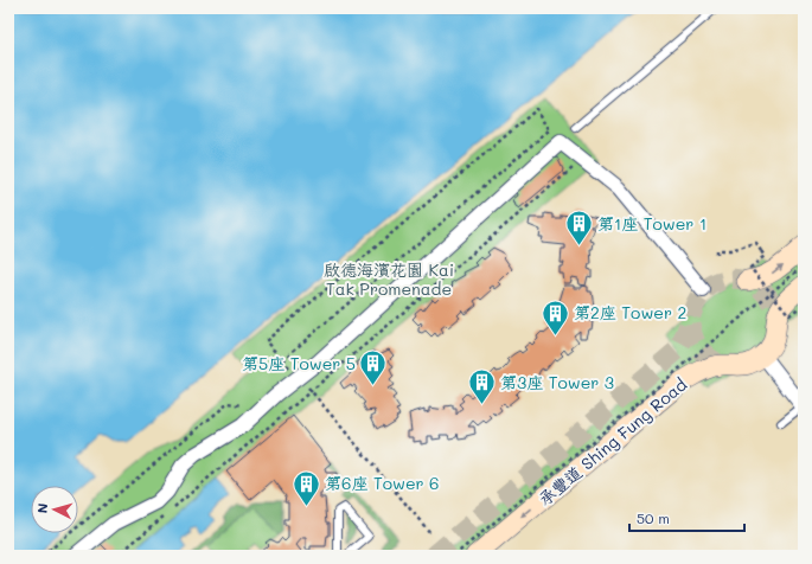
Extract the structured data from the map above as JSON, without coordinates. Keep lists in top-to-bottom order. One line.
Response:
{"streets":{"street":["承豐道 Shing Fung Road"]},"one_way":["承豐道 Shing Fung Road"],"parks":["啟德海濱花園 Kai Tak Promenade"],"places":{"building":["第1座 Tower 1","第2座 Tower 2","第5座 Tower 5","第3座 Tower 3","第6座 Tower 6"]},"scale_bar":"50 m","north":"left"}
